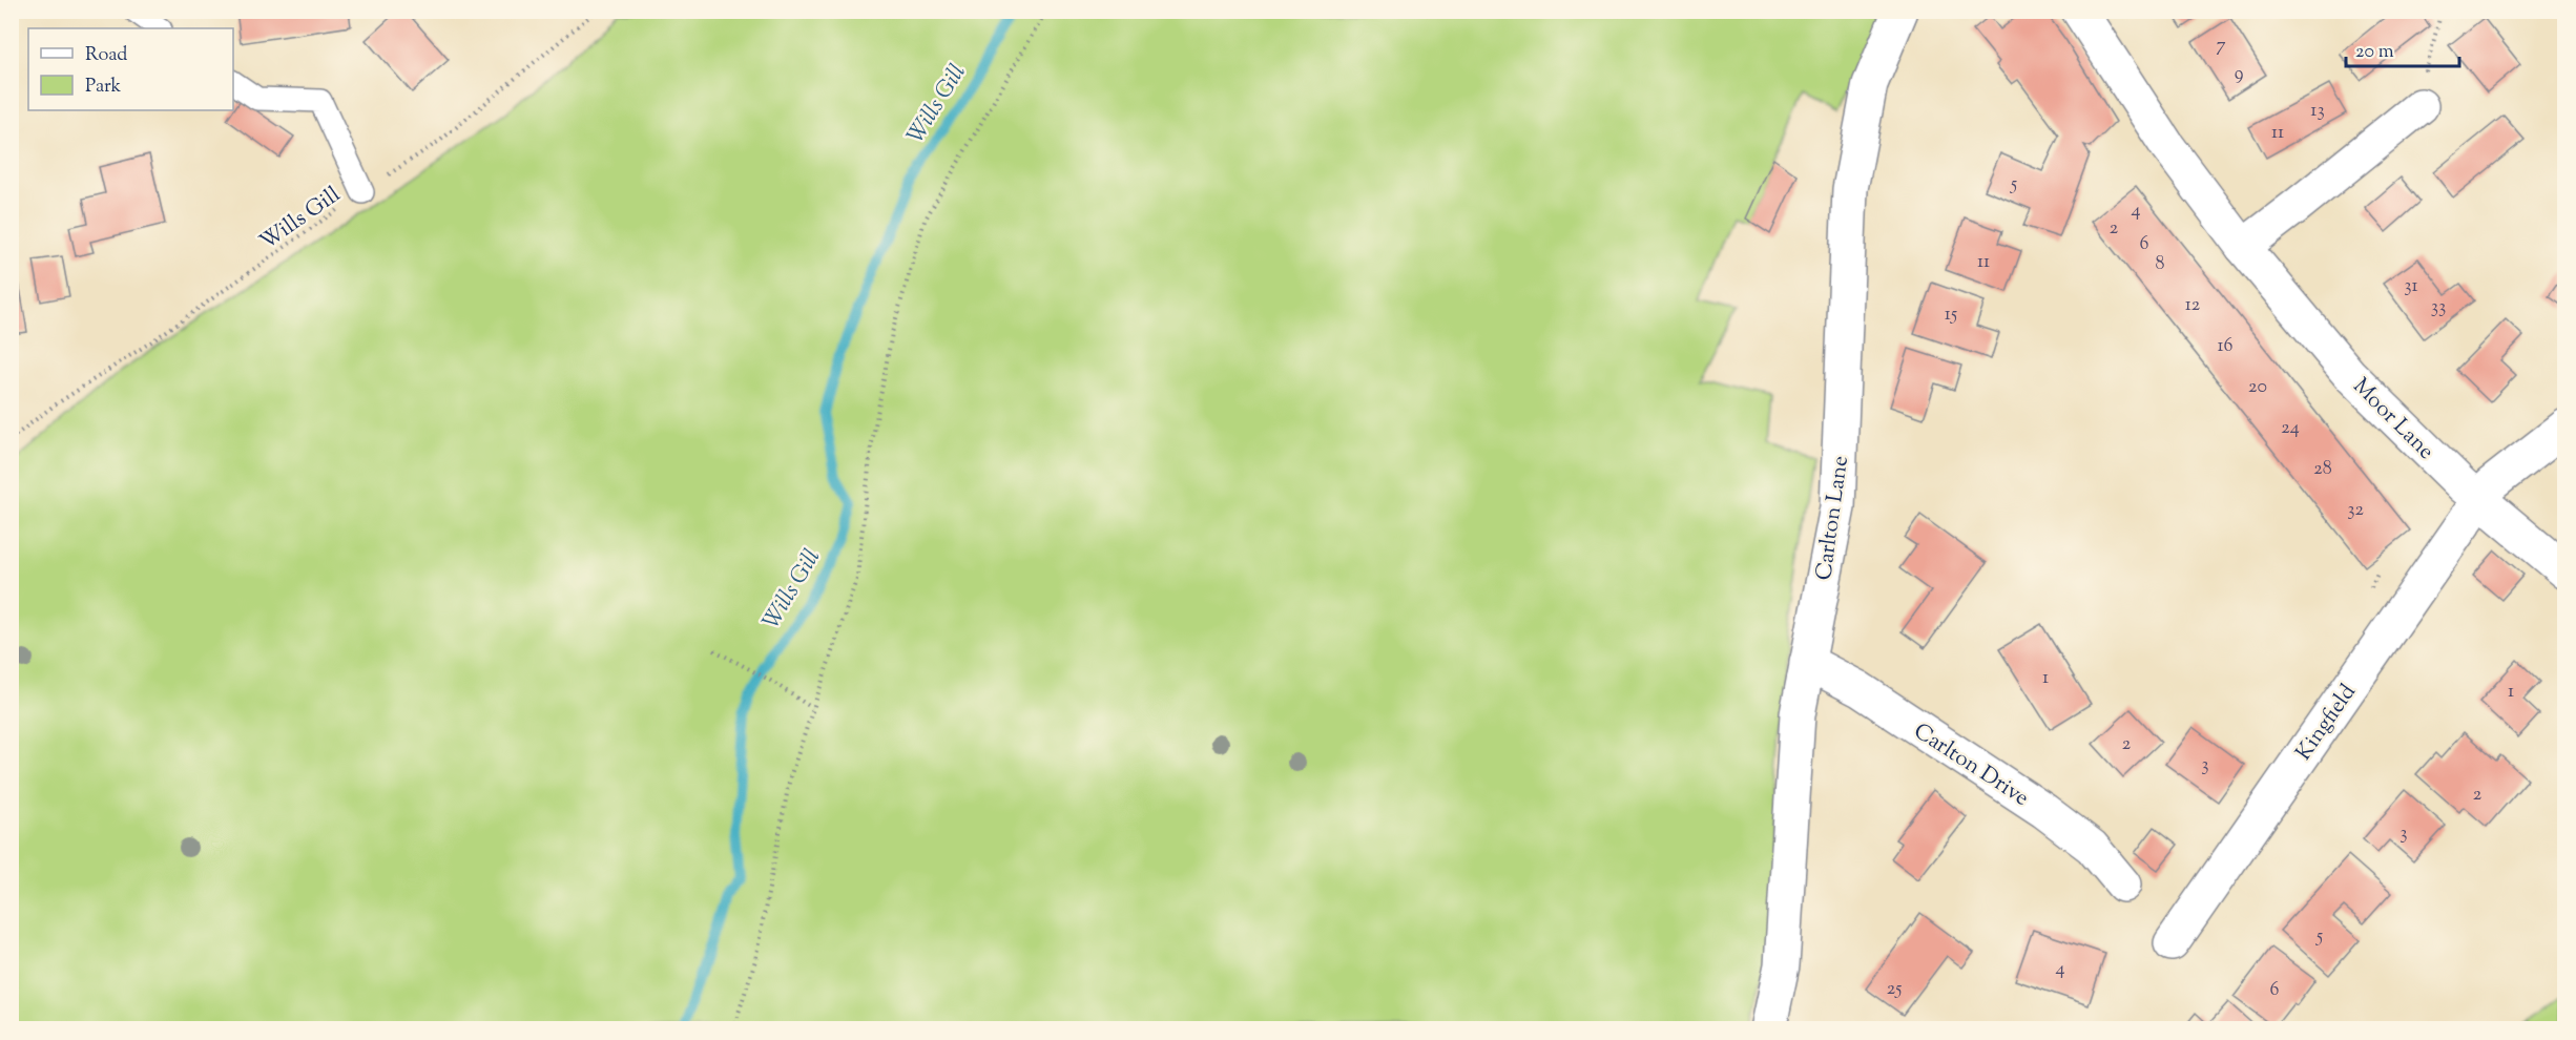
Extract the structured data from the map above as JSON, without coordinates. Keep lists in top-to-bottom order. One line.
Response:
{"streets":{"street":["Moor Lane","Carlton Lane","Kingfield","Carlton Drive"],"path":["Wills Gill"]},"crossings":[["Moor Lane","Kingfield"],["Carlton Lane","Carlton Drive"]],"water":["Wills Gill"],"house_numbers":["7","9","13","11","5","4","2","6","11","8","31","12","33","15","16","20","24","28","32","1","1","2","3","2","3","5","4","25","6"],"legend":["Road","Park"],"scale_bar":"20 m"}
